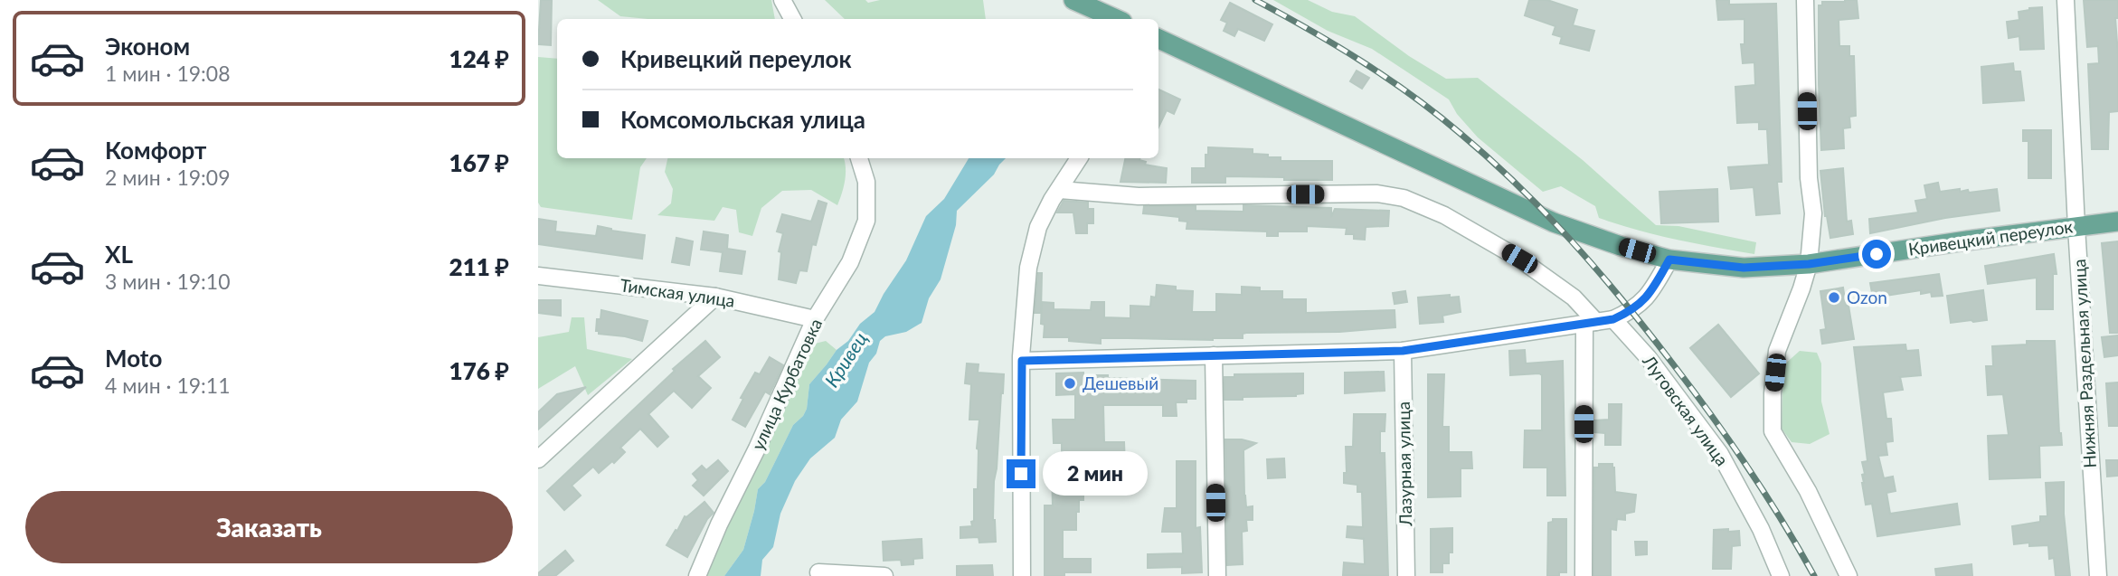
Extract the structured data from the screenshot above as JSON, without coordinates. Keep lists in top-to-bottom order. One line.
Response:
{"streets":{"main road":["Кривецкий переулок"],"street":["Тимская улица","Нижняя Раздельная улица","улица Курбатовка","Луговская улица","Лазурная улица"]},"crossings":[["Кривецкий переулок","Нижняя Раздельная улица"],["Тимская улица","улица Курбатовка"]],"water":["Кривец"],"places":["Ozon","Дешевый"],"page":{"list":[{"name":"Эконом","note":"1 мин · 19:08","value":"124 ₽"},{"name":"Комфорт","note":"2 мин · 19:09","value":"167 ₽"},{"name":"XL","note":"3 мин · 19:10","value":"211 ₽"},{"name":"Moto","note":"4 мин · 19:11","value":"176 ₽"}],"banner":["Кривецкий переулок","Комсомольская улица"],"bubble":"2 мин","buttons":"Заказать"}}
